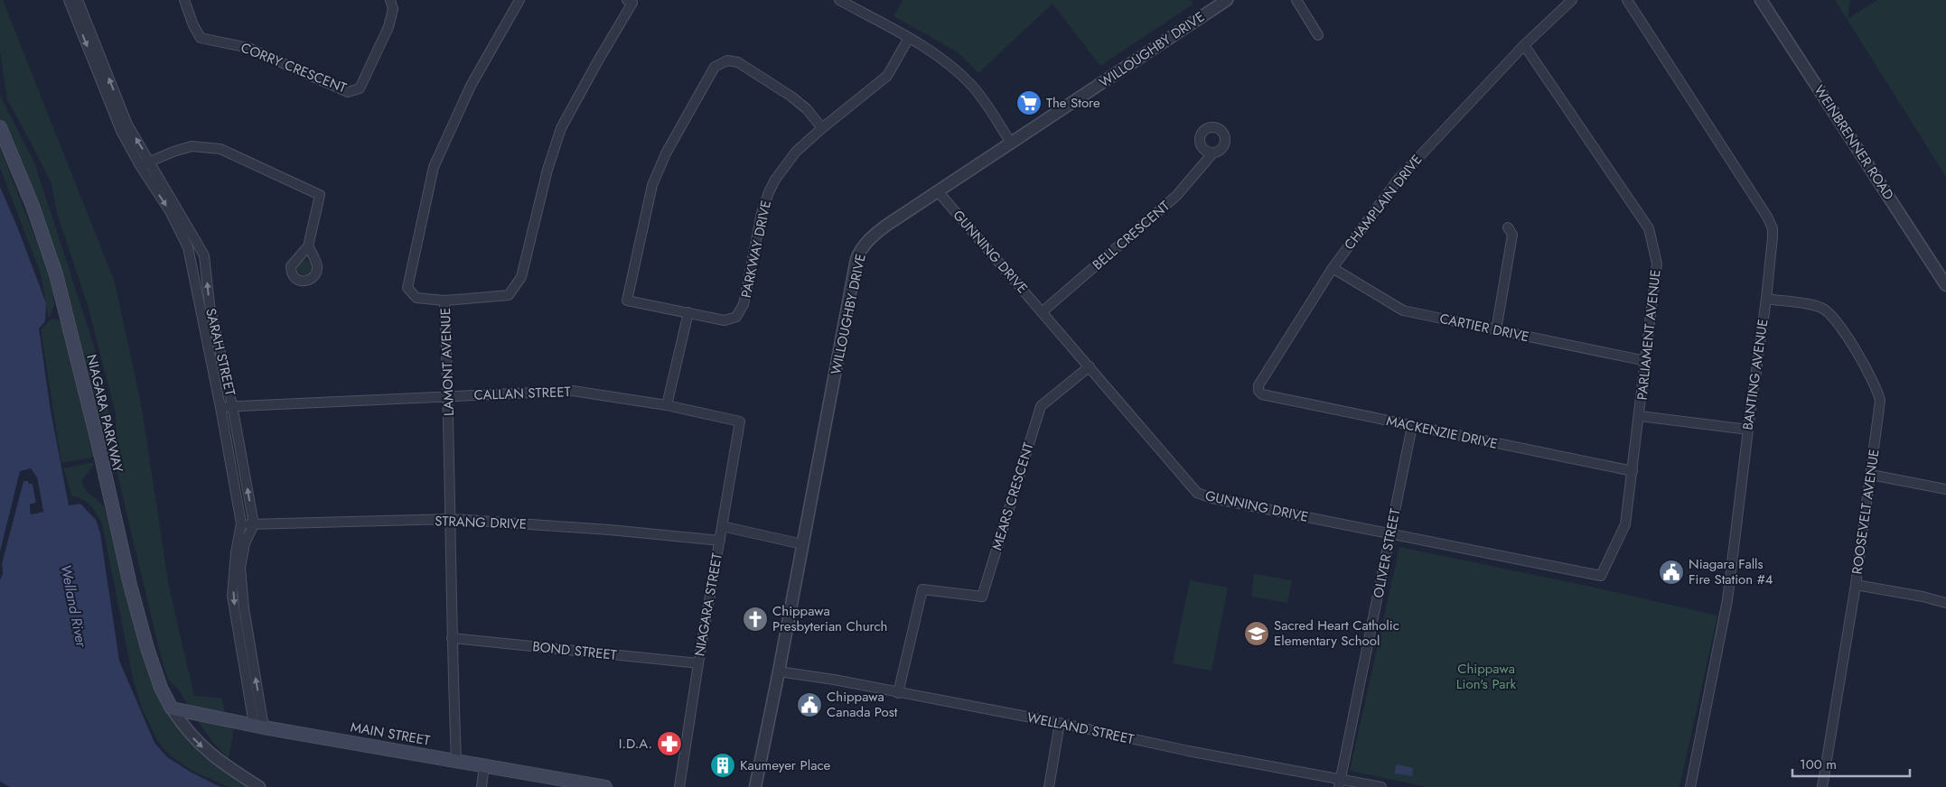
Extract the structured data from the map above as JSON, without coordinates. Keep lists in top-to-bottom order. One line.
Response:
{"streets":{"main road":["NIAGARA PARKWAY","MAIN STREET"],"street":["WILLOUGHBY DRIVE","CORRY CRESCENT","WEINBRENNER ROAD","CHAMPLAIN DRIVE","BELL CRESCENT","PARKWAY DRIVE","GUNNING DRIVE","CARTIER DRIVE","PARLIAMENT AVENUE","SARAH STREET","LAMONT AVENUE","BANTING AVENUE","CALLAN STREET","MACKENZIE DRIVE","MEARS CRESCENT","ROOSEVELT AVENUE","STRANG DRIVE","OLIVER STREET","NIAGARA STREET","BOND STREET","WELLAND STREET"]},"crossings":[["WILLOUGHBY DRIVE","GUNNING DRIVE"],["WILLOUGHBY DRIVE","WELLAND STREET"],["CHAMPLAIN DRIVE","CARTIER DRIVE"],["CHAMPLAIN DRIVE","PARLIAMENT AVENUE"],["CHAMPLAIN DRIVE","MACKENZIE DRIVE"],["BELL CRESCENT","GUNNING DRIVE"],["GUNNING DRIVE","PARLIAMENT AVENUE"],["GUNNING DRIVE","MEARS CRESCENT"],["GUNNING DRIVE","OLIVER STREET"],["CARTIER DRIVE","PARLIAMENT AVENUE"],["PARLIAMENT AVENUE","MACKENZIE DRIVE"],["SARAH STREET","CALLAN STREET"],["SARAH STREET","STRANG DRIVE"],["SARAH STREET","MAIN STREET"],["LAMONT AVENUE","CALLAN STREET"],["LAMONT AVENUE","STRANG DRIVE"],["LAMONT AVENUE","BOND STREET"],["LAMONT AVENUE","MAIN STREET"],["BANTING AVENUE","ROOSEVELT AVENUE"],["CALLAN STREET","NIAGARA STREET"],["NIAGARA PARKWAY","MAIN STREET"],["MACKENZIE DRIVE","OLIVER STREET"],["MEARS CRESCENT","WELLAND STREET"],["STRANG DRIVE","NIAGARA STREET"],["OLIVER STREET","WELLAND STREET"],["NIAGARA STREET","BOND STREET"]],"water":["Welland River"],"parks":["Chippawa Lion's Park"],"places":{"supermarket":["The Store"],"public building":["Niagara Falls Fire Station #4","Chippawa Canada Post"],"church":["Chippawa Presbyterian Church"],"school or university":["Sacred Heart Catholic Elementary School"],"pharmacy":["I.D.A."],"building":["Kaumeyer Place"]},"scale_bar":"100 m"}
